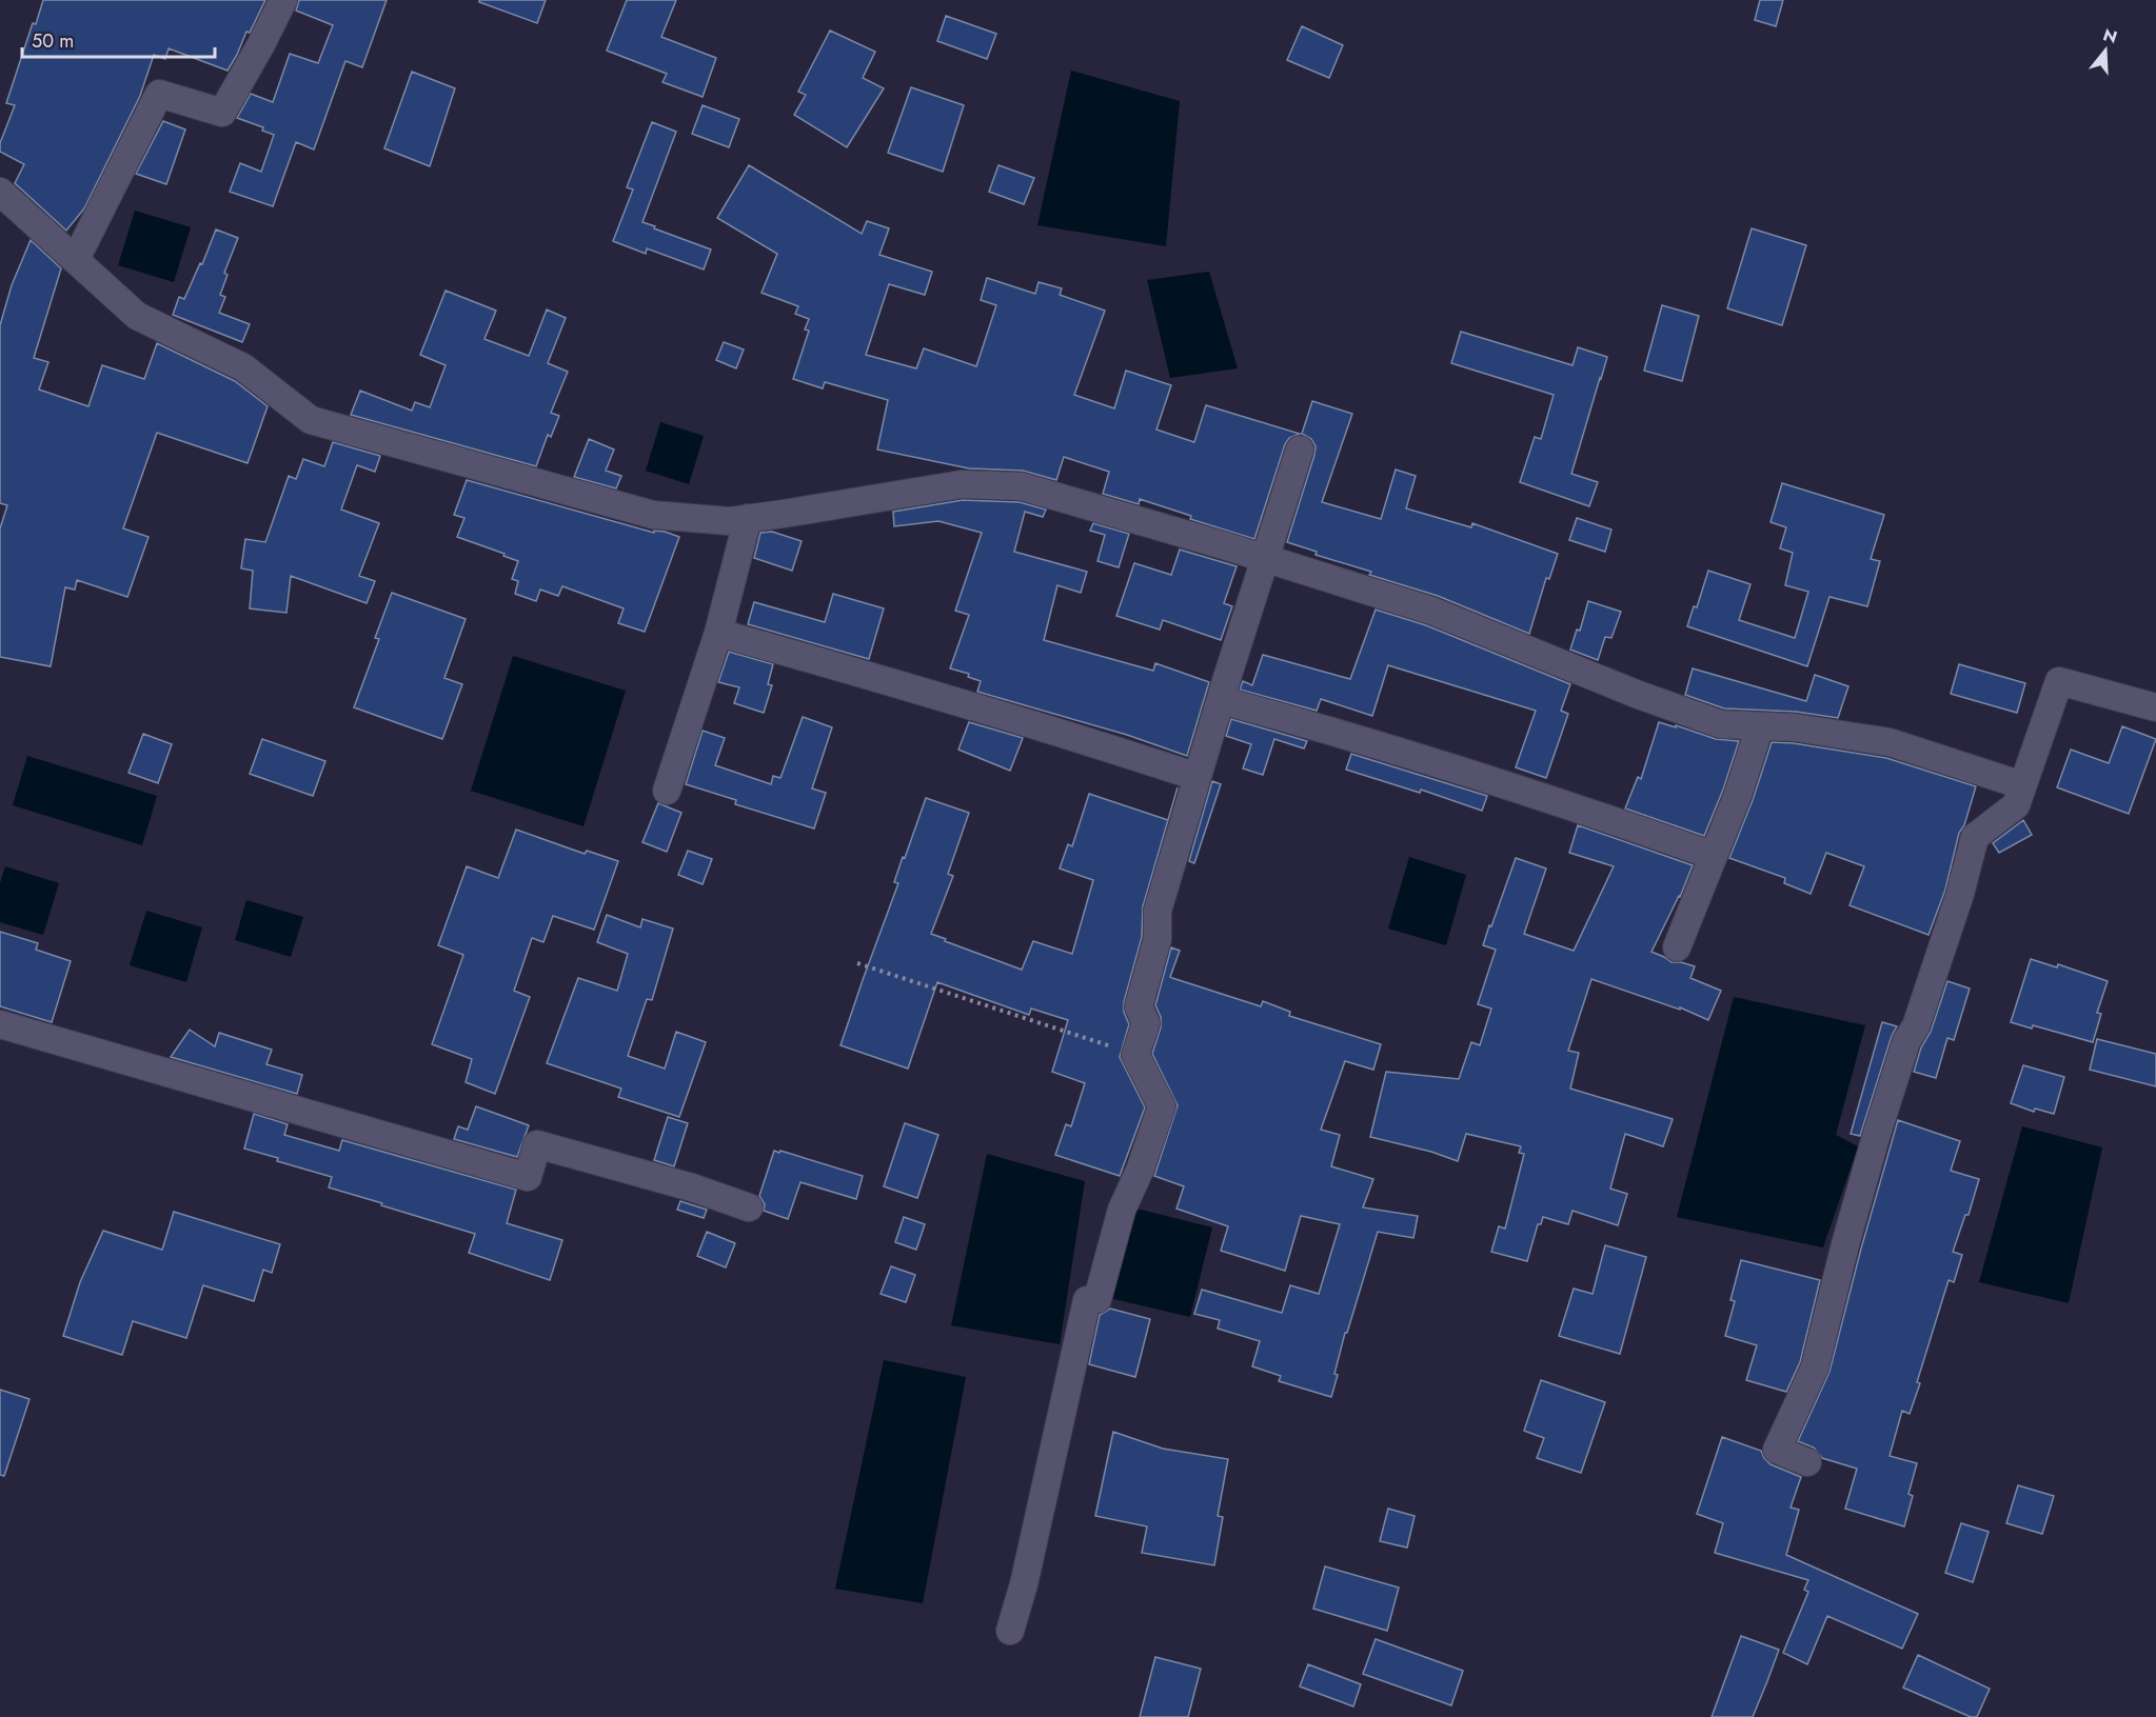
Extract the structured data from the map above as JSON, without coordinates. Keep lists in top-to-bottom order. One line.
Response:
{"scale_bar":"50 m","north":"top"}
